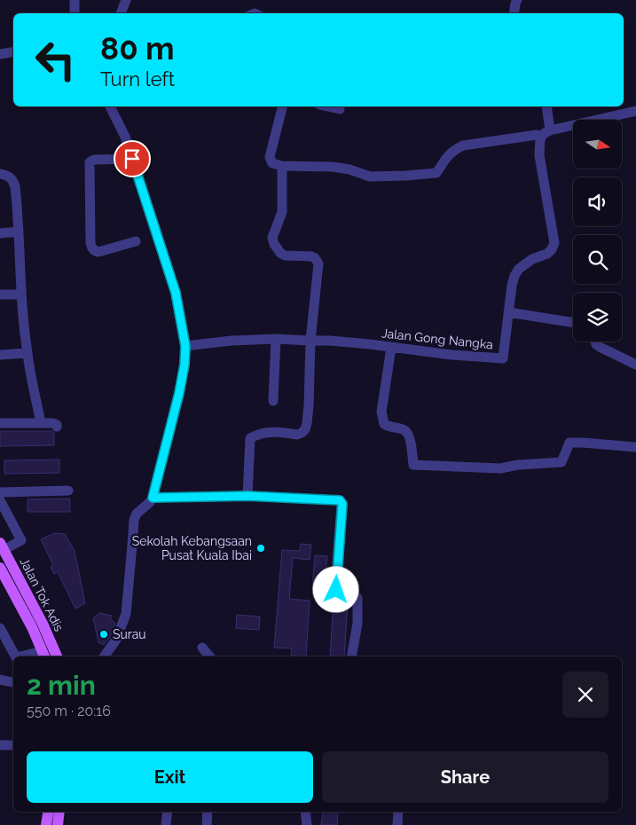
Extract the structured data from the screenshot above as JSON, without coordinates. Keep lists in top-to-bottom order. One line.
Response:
{"streets":{"main road":["Jalan Tok Adis"],"street":["Jalan Gong Nangka"]},"places":["Sekolah Kebangsaan Pusat Kuala Ibai","Surau"],"north":"right","page":{"turn":["80 m","Turn left"],"heading":["2 min","550 m · 20:16"],"buttons":["Exit","Share"]}}
